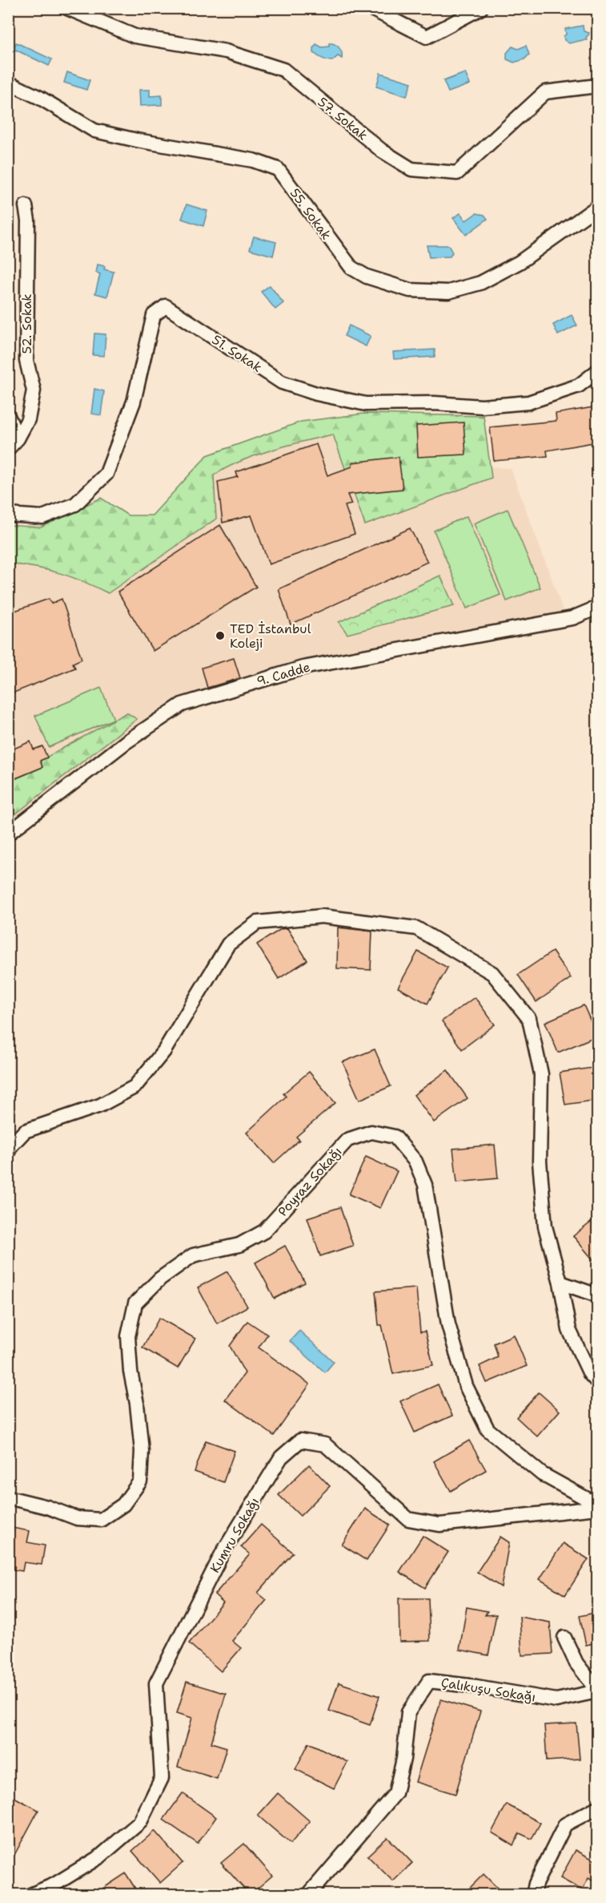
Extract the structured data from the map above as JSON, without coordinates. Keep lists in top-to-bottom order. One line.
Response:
{"streets":{"street":["57. Sokak","55. Sokak","52. Sokak","51. Sokak","9. Cadde","Poyraz Sokağı","Kumru Sokağı","Çalıkuşu Sokağı"]},"crossings":[["Poyraz Sokağı","Kumru Sokağı"]],"places":["TED İstanbul Koleji"]}
